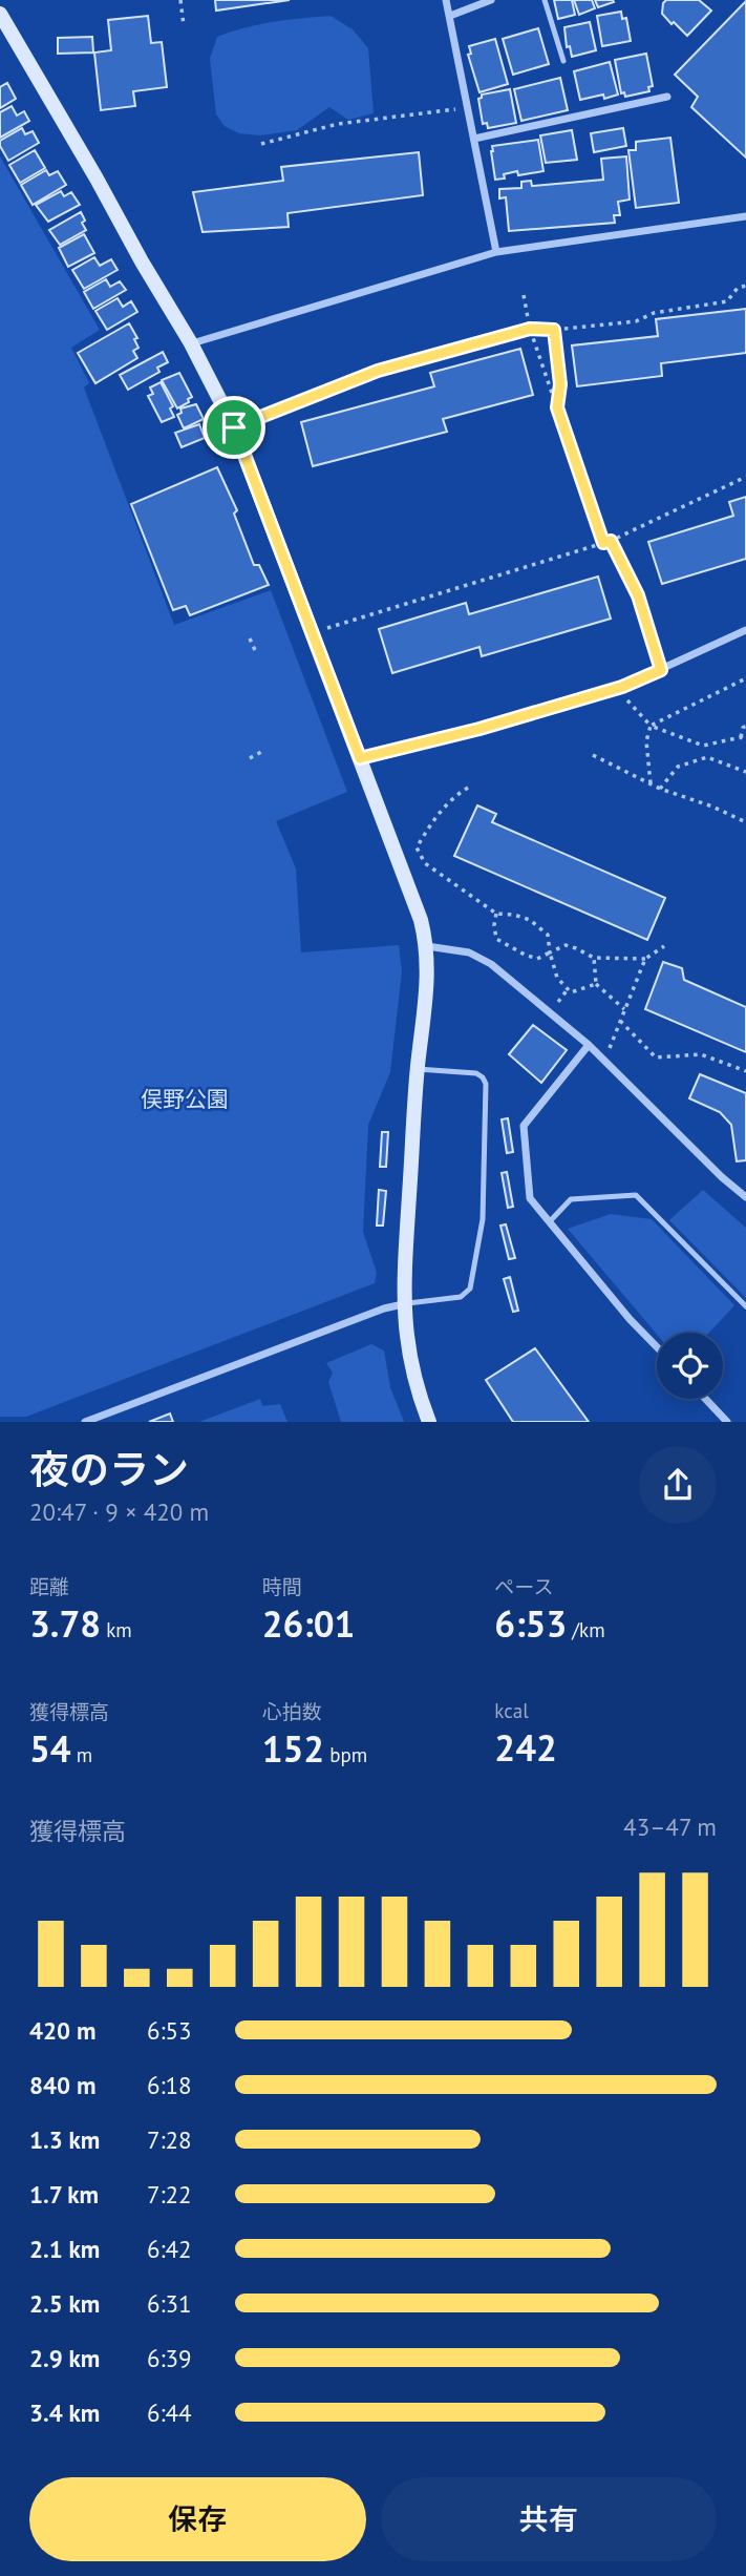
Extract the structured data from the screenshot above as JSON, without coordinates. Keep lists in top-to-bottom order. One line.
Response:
{"parks":["俣野公園"],"page":{"heading":["夜のラン","20:47 · 9 × 420 m"],"stats":[["距離","3.78 km"],["時間","26:01"],["ペース","6:53 /km"],["獲得標高","54 m"],["心拍数","152 bpm"],["kcal","242"]],"chart":["獲得標高","43–47 m"],"list":[{"name":"420 m","note":"6:53"},{"name":"840 m","note":"6:18"},{"name":"1.3 km","note":"7:28"},{"name":"1.7 km","note":"7:22"},{"name":"2.1 km","note":"6:42"},{"name":"2.5 km","note":"6:31"},{"name":"2.9 km","note":"6:39"},{"name":"3.4 km","note":"6:44"}],"buttons":["保存","共有"]}}
